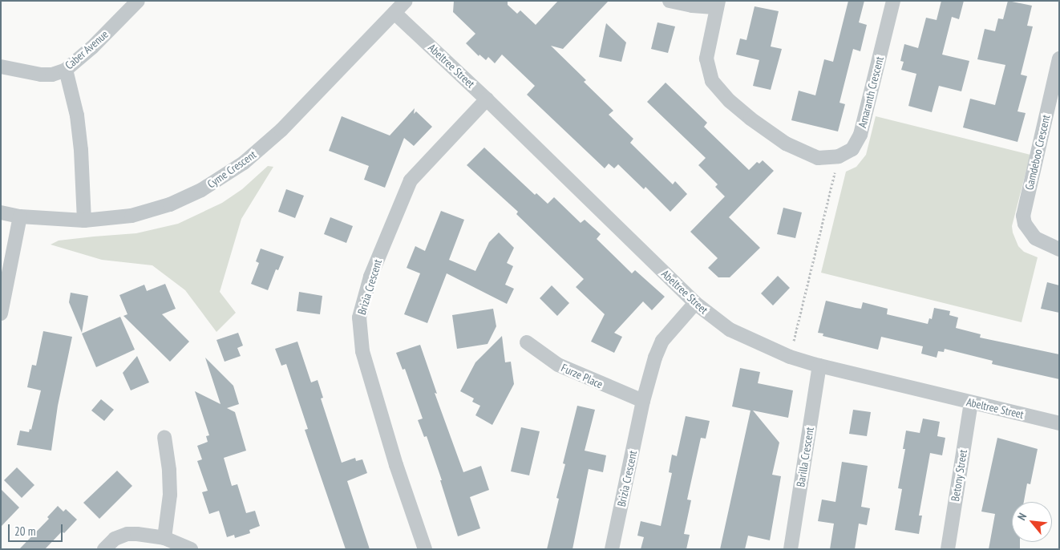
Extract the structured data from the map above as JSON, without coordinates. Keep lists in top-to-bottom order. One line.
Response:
{"streets":{"street":["Caber Avenue","Abeltree Street","Amaranth Crescent","Gamdeboo Crescent","Cyme Crescent","Brizia Crescent","Furze Place","Barilla Crescent","Betony Street"]},"crossings":[["Abeltree Street","Cyme Crescent"],["Abeltree Street","Brizia Crescent"],["Abeltree Street","Barilla Crescent"],["Abeltree Street","Betony Street"],["Brizia Crescent","Furze Place"]],"scale_bar":"20 m","north":"top left"}
